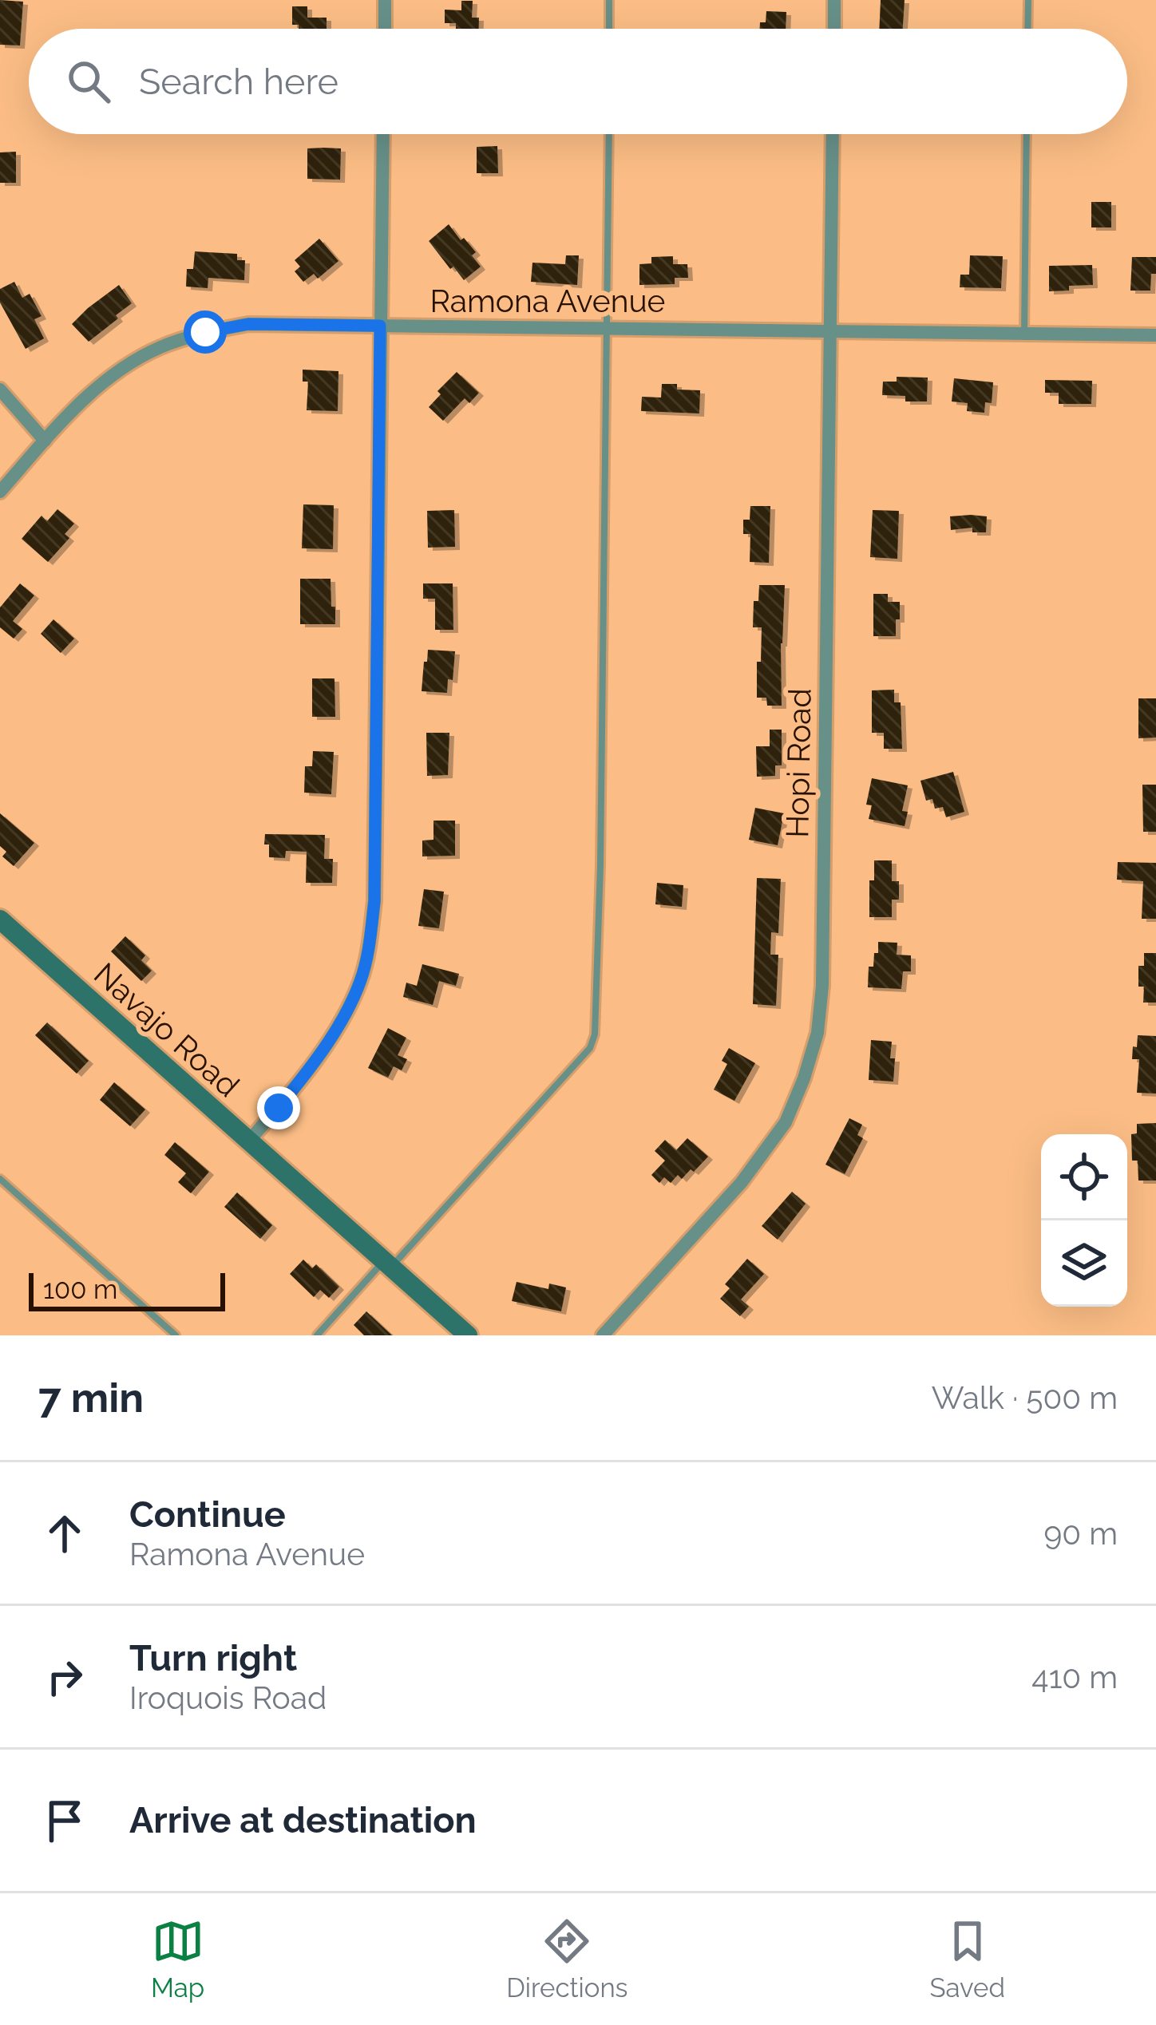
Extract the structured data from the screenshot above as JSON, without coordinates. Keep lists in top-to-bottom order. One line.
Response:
{"streets":{"main road":["Navajo Road"],"street":["Ramona Avenue","Hopi Road"]},"crossings":[["Ramona Avenue","Hopi Road"]],"scale_bar":"100 m","page":{"search":"Search here","scale":"100 m","heading":["7 min","Walk · 500 m"],"list":[["Continue","Ramona Avenue","90 m"],["Turn right","Iroquois Road","410 m"],"Arrive at destination"],"nav":["Map","Directions","Saved"]}}
